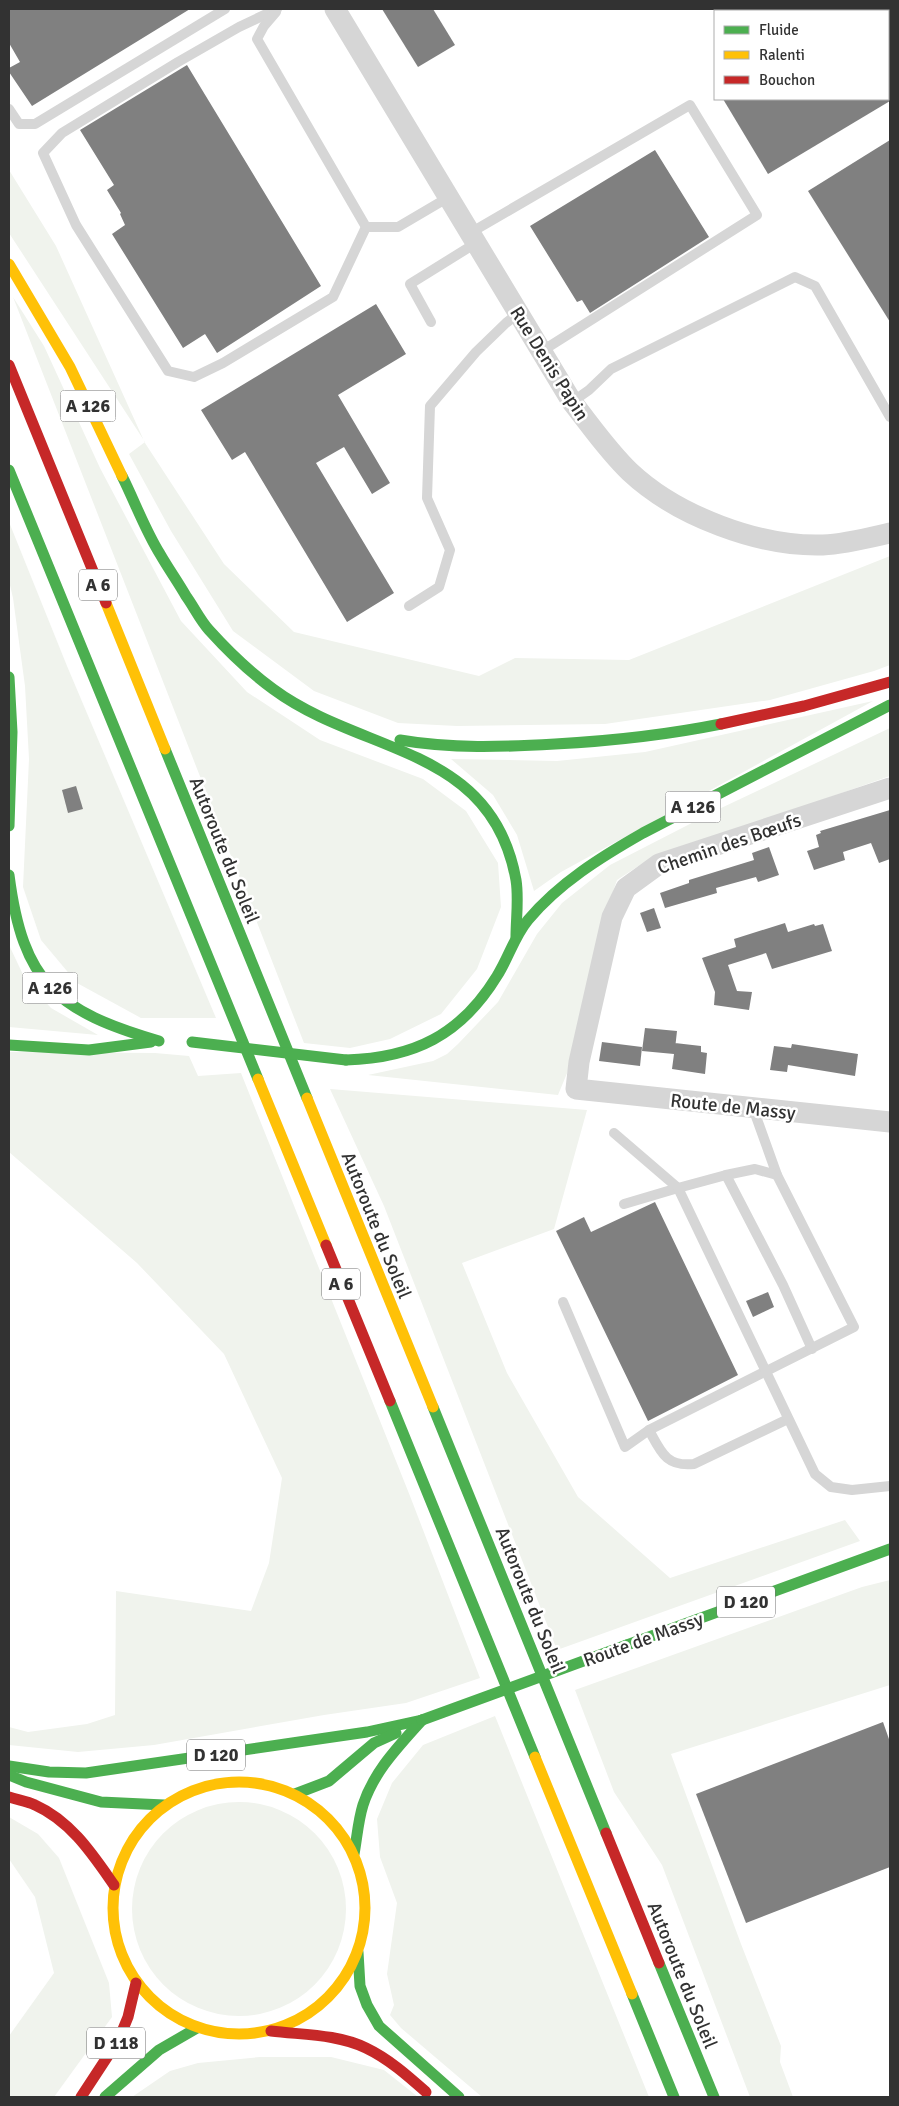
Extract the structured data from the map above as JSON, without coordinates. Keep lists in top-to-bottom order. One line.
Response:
{"streets":{"main road":["A 126","A 6","Autoroute du Soleil","Route de Massy","D 120","D 118"],"street":["Rue Denis Papin","Chemin des Bœufs"]},"crossings":[["Chemin des Bœufs","Route de Massy"],["Route de Massy","D 120"]],"legend":["Fluide","Ralenti","Bouchon"]}
